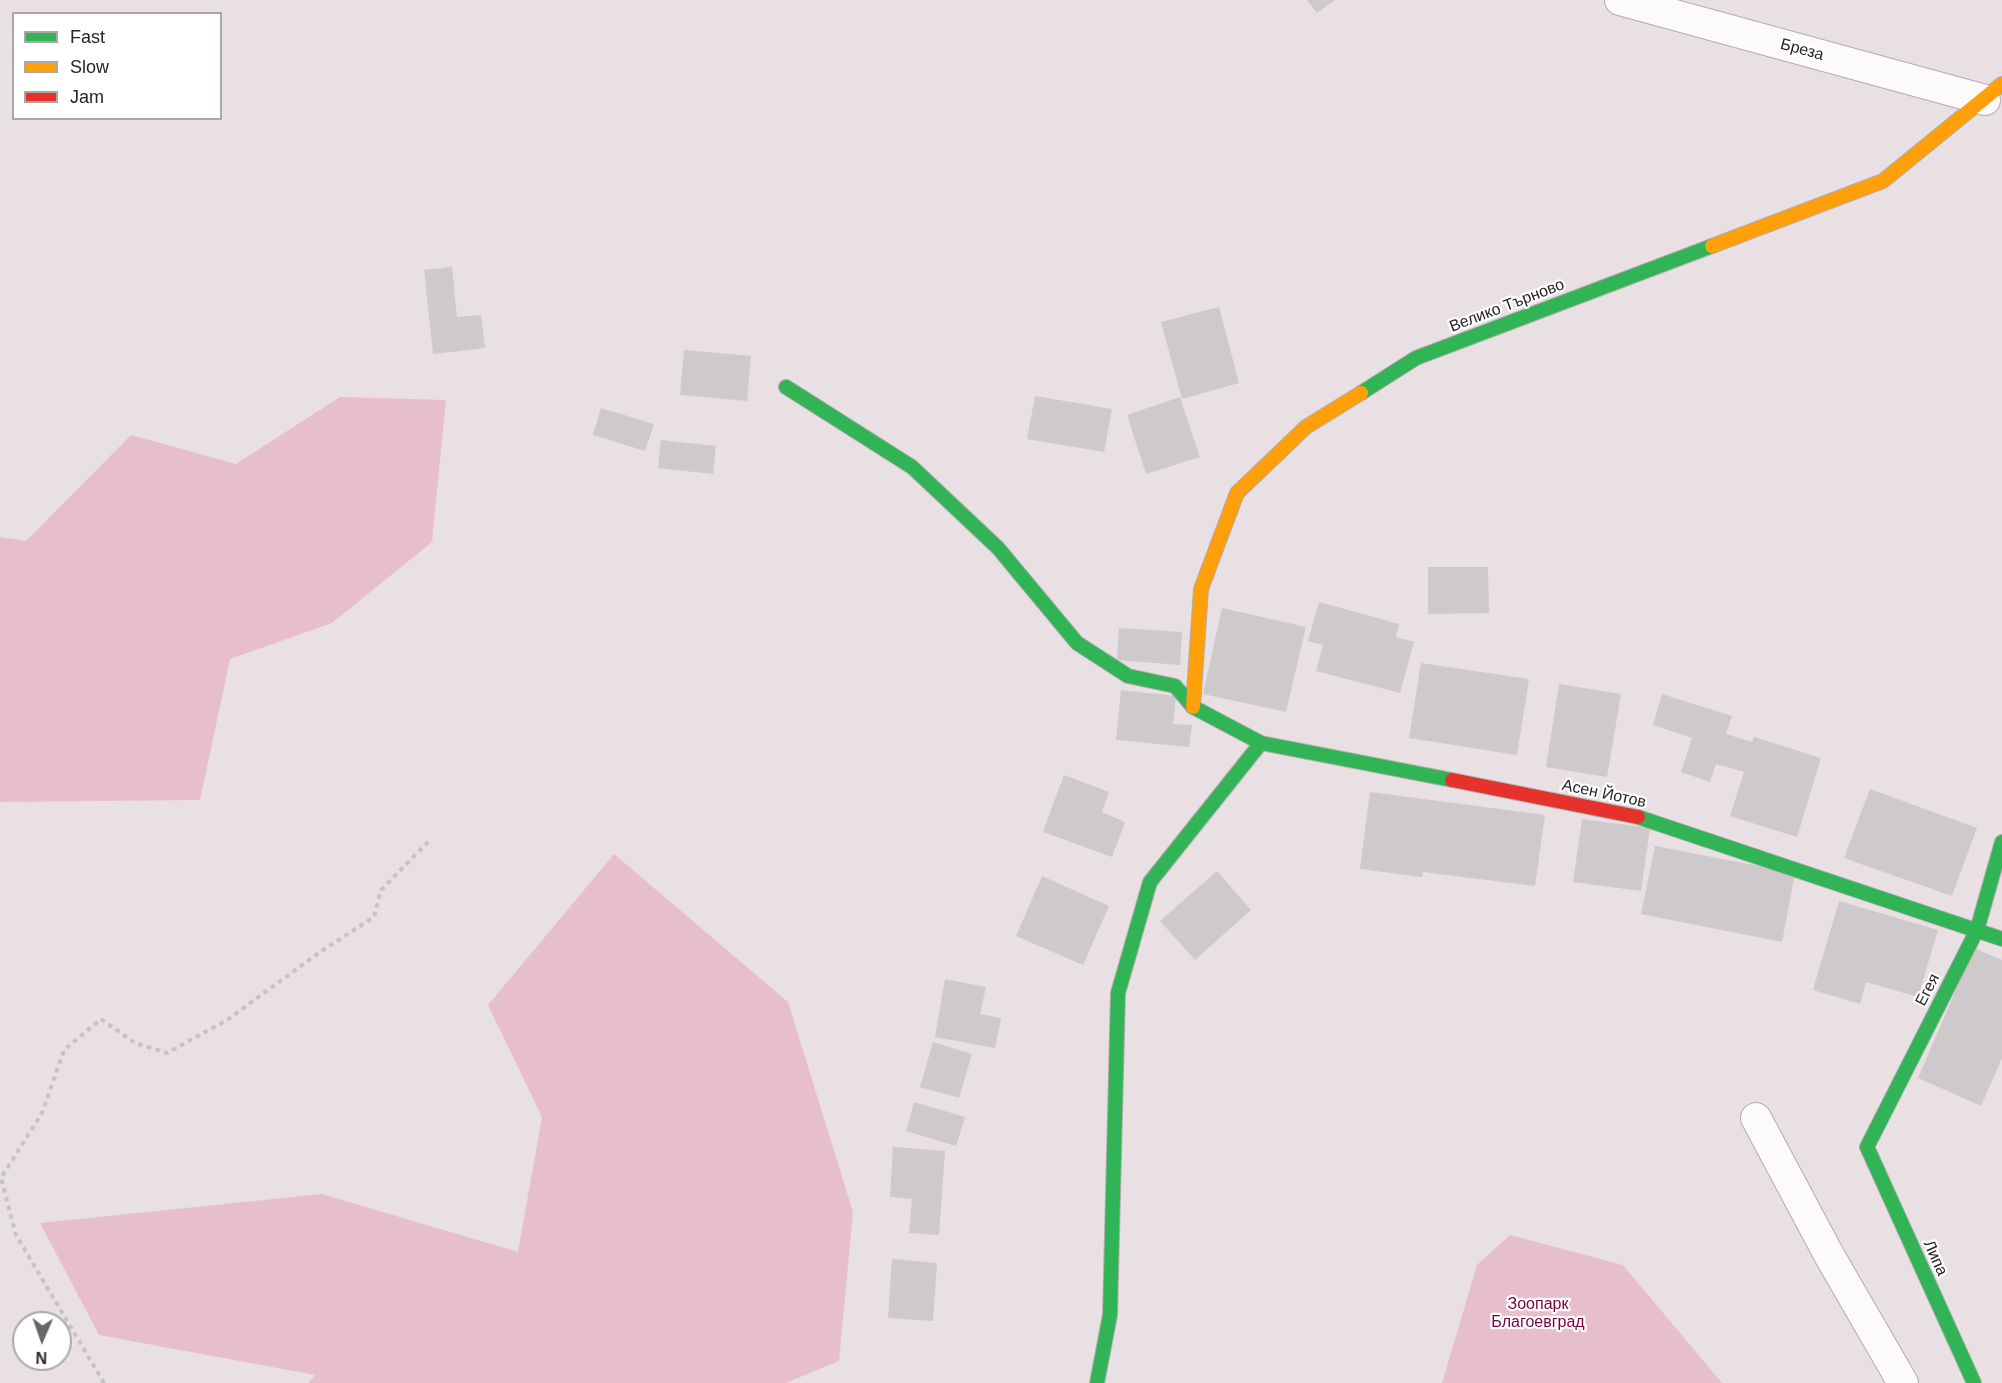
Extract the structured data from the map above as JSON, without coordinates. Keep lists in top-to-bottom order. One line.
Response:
{"streets":{"street":["Бреза","Велико Търново","Асен Йотов","Егея","Липа"]},"crossings":[["Бреза","Велико Търново"],["Велико Търново","Асен Йотов"],["Асен Йотов","Егея"],["Егея","Липа"]],"parks":["Зоопарк Благоевград"],"legend":["Fast","Slow","Jam"],"north":"bottom"}
